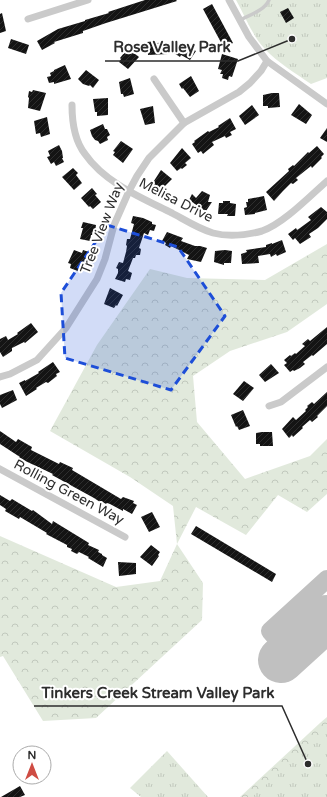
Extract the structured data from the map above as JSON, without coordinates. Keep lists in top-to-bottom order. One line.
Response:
{"streets":{"street":["Melisa Drive","Tree View Way","Rolling Green Way"]},"crossings":[["Melisa Drive","Tree View Way"]],"places":["Rose Valley Park","Tinkers Creek Stream Valley Park"],"north":"top"}
